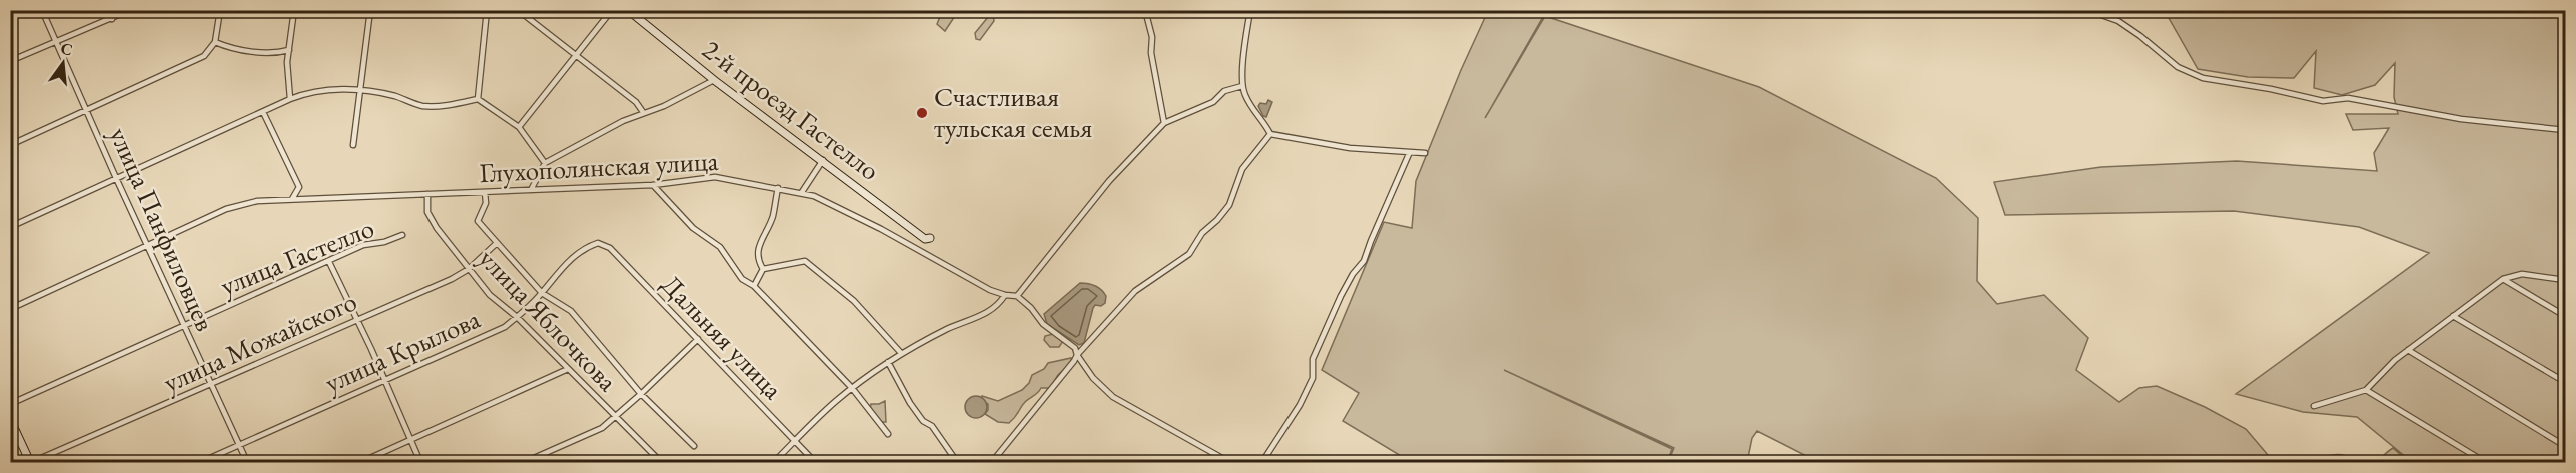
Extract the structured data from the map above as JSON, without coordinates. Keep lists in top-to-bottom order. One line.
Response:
{"streets":{"street":["2-й проезд Гастелло","Глухополянская улица","улица Панфиловцев","улица Гастелло","улица Яблочкова","Дальняя улица","улица Можайского","улица Крылова"]},"crossings":[["Глухополянская улица","улица Панфиловцев"],["Глухополянская улица","улица Яблочкова"],["улица Панфиловцев","улица Гастелло"],["улица Панфиловцев","улица Можайского"],["улица Панфиловцев","улица Крылова"],["улица Яблочкова","улица Можайского"],["улица Яблочкова","улица Крылова"],["Дальняя улица","улица Крылова"]],"places":["Счастливая тульская семья"],"north":"top"}
